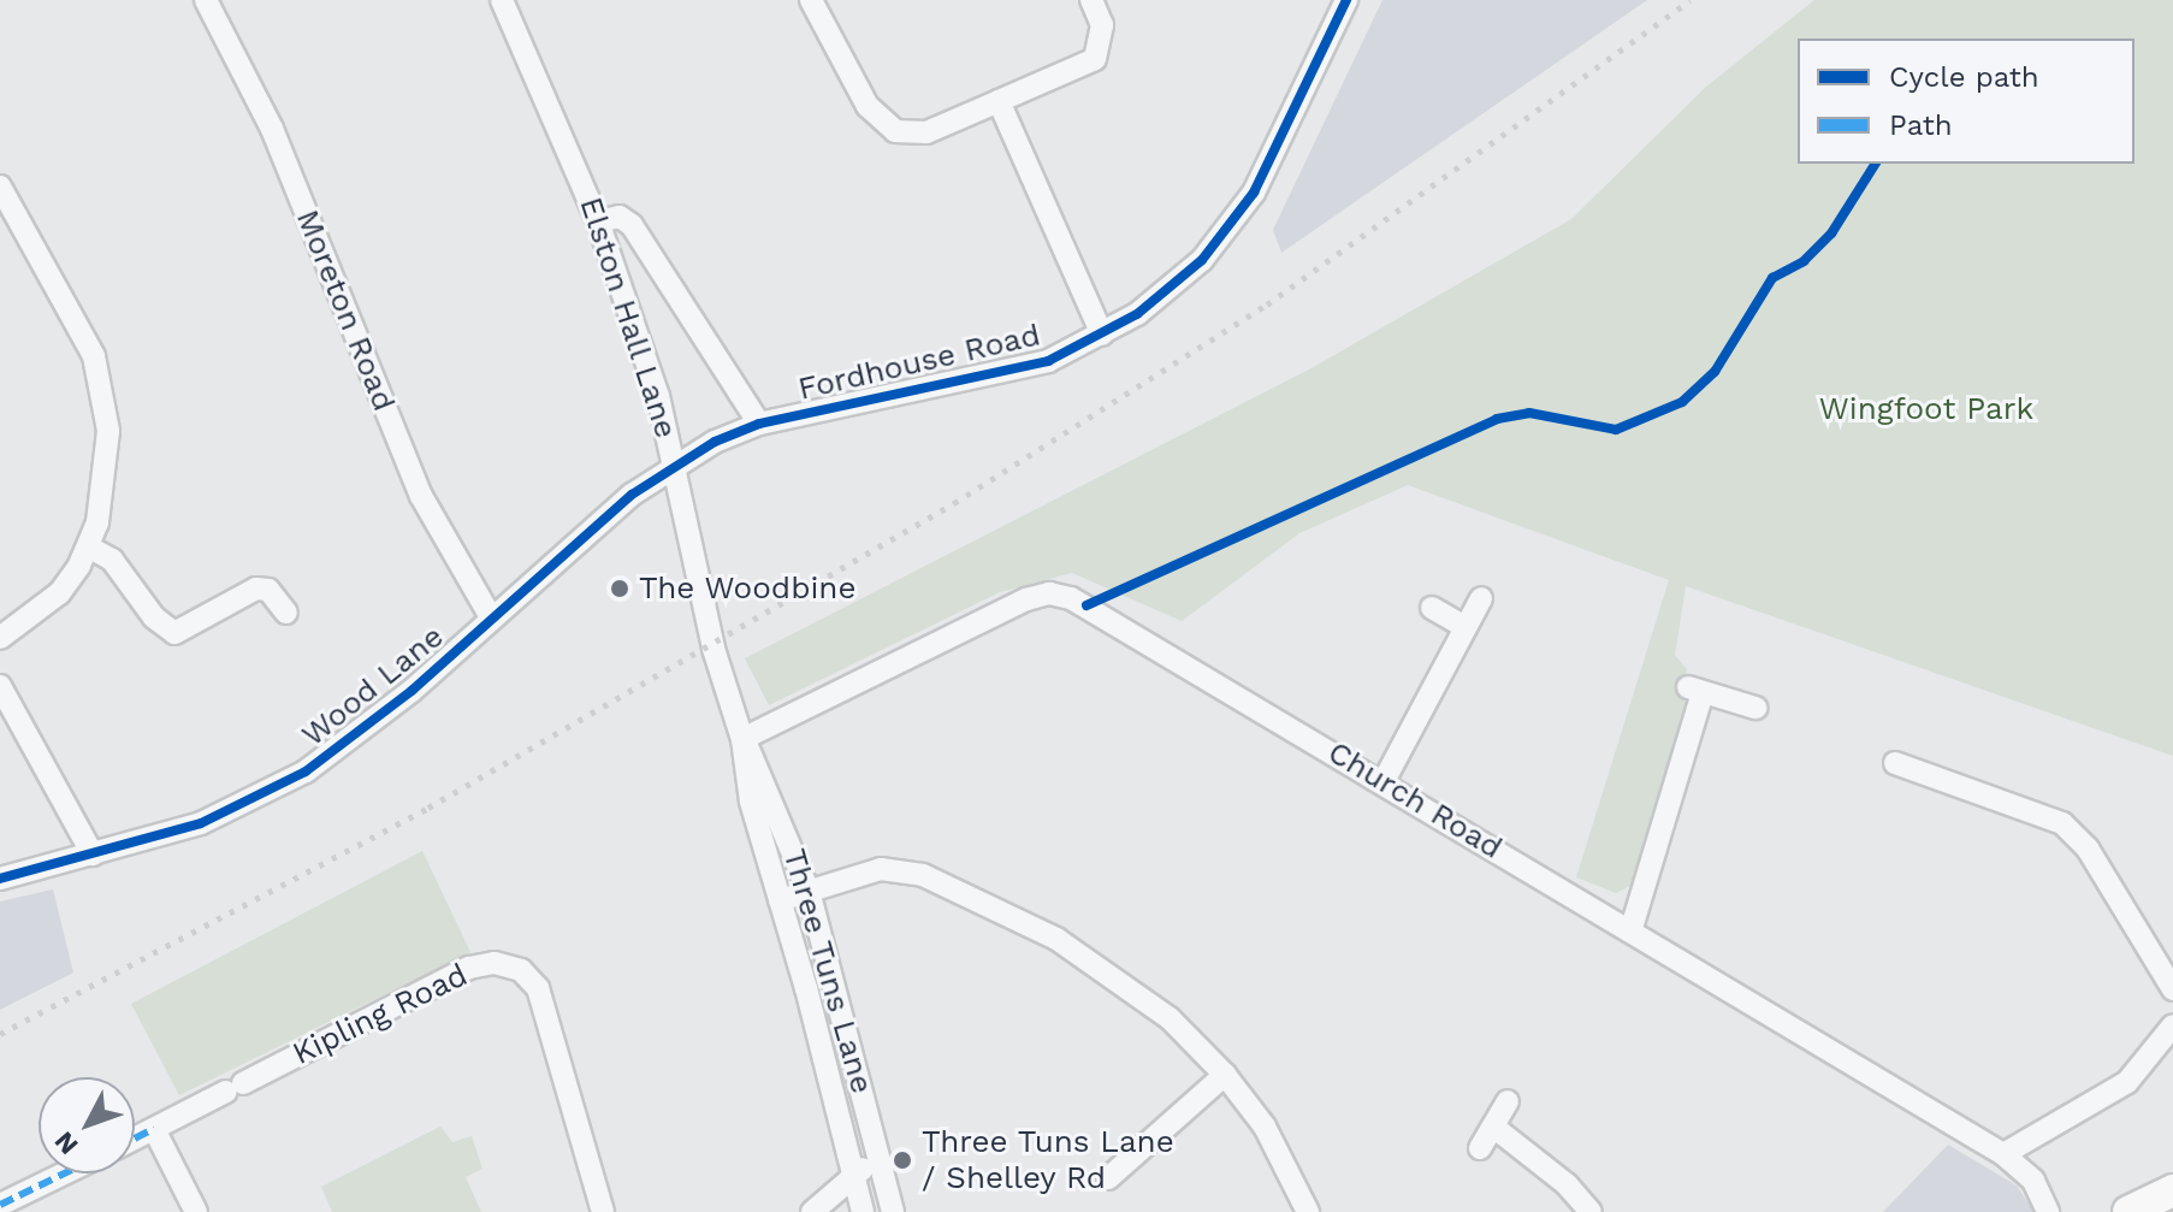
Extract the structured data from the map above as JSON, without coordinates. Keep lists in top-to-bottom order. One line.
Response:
{"streets":{"street":["Moreton Road","Elston Hall Lane","Fordhouse Road","Wood Lane","Church Road","Three Tuns Lane","Kipling Road"]},"crossings":[["Moreton Road","Wood Lane"],["Elston Hall Lane","Fordhouse Road"],["Elston Hall Lane","Wood Lane"],["Elston Hall Lane","Three Tuns Lane"],["Fordhouse Road","Wood Lane"],["Church Road","Three Tuns Lane"]],"parks":["Wingfoot Park"],"places":["The Woodbine","Three Tuns Lane / Shelley Rd"],"legend":["Cycle path","Path"],"north":"bottom left"}
